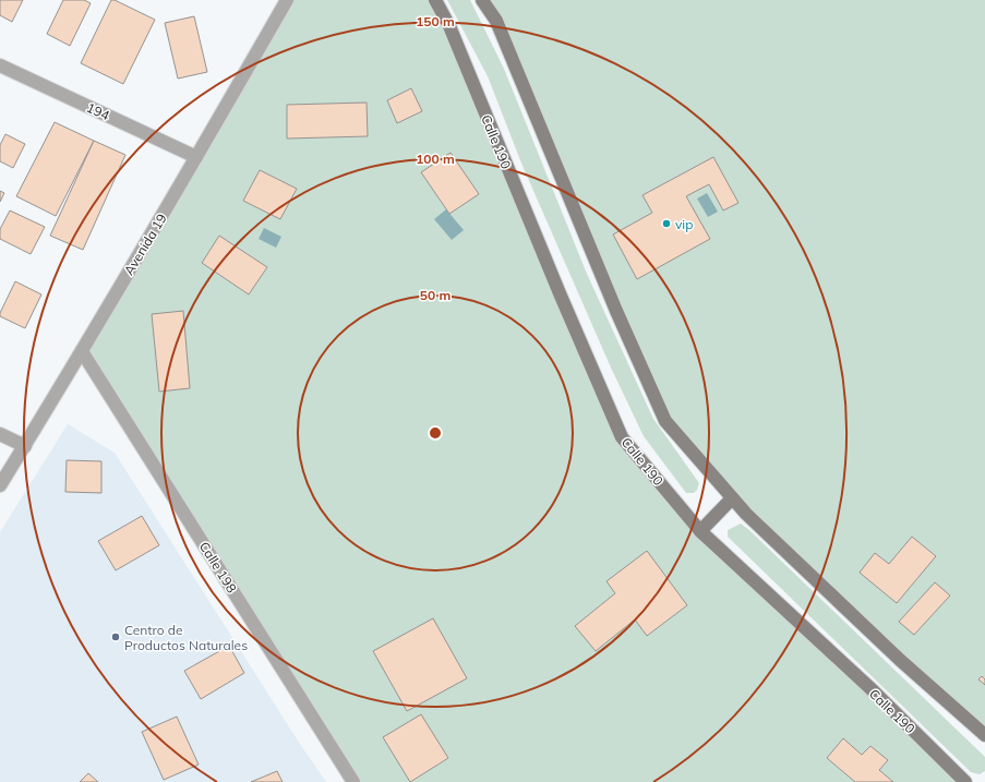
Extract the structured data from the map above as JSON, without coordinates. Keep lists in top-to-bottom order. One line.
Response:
{"streets":{"main road":["Calle 190"],"street":["194","Avenida 19","Calle 198"]},"crossings":[["194","Avenida 19"],["Avenida 19","Calle 198"]],"places":["vip","Centro de Productos Naturales"],"rings":["150 m","100 m","50 m"]}
